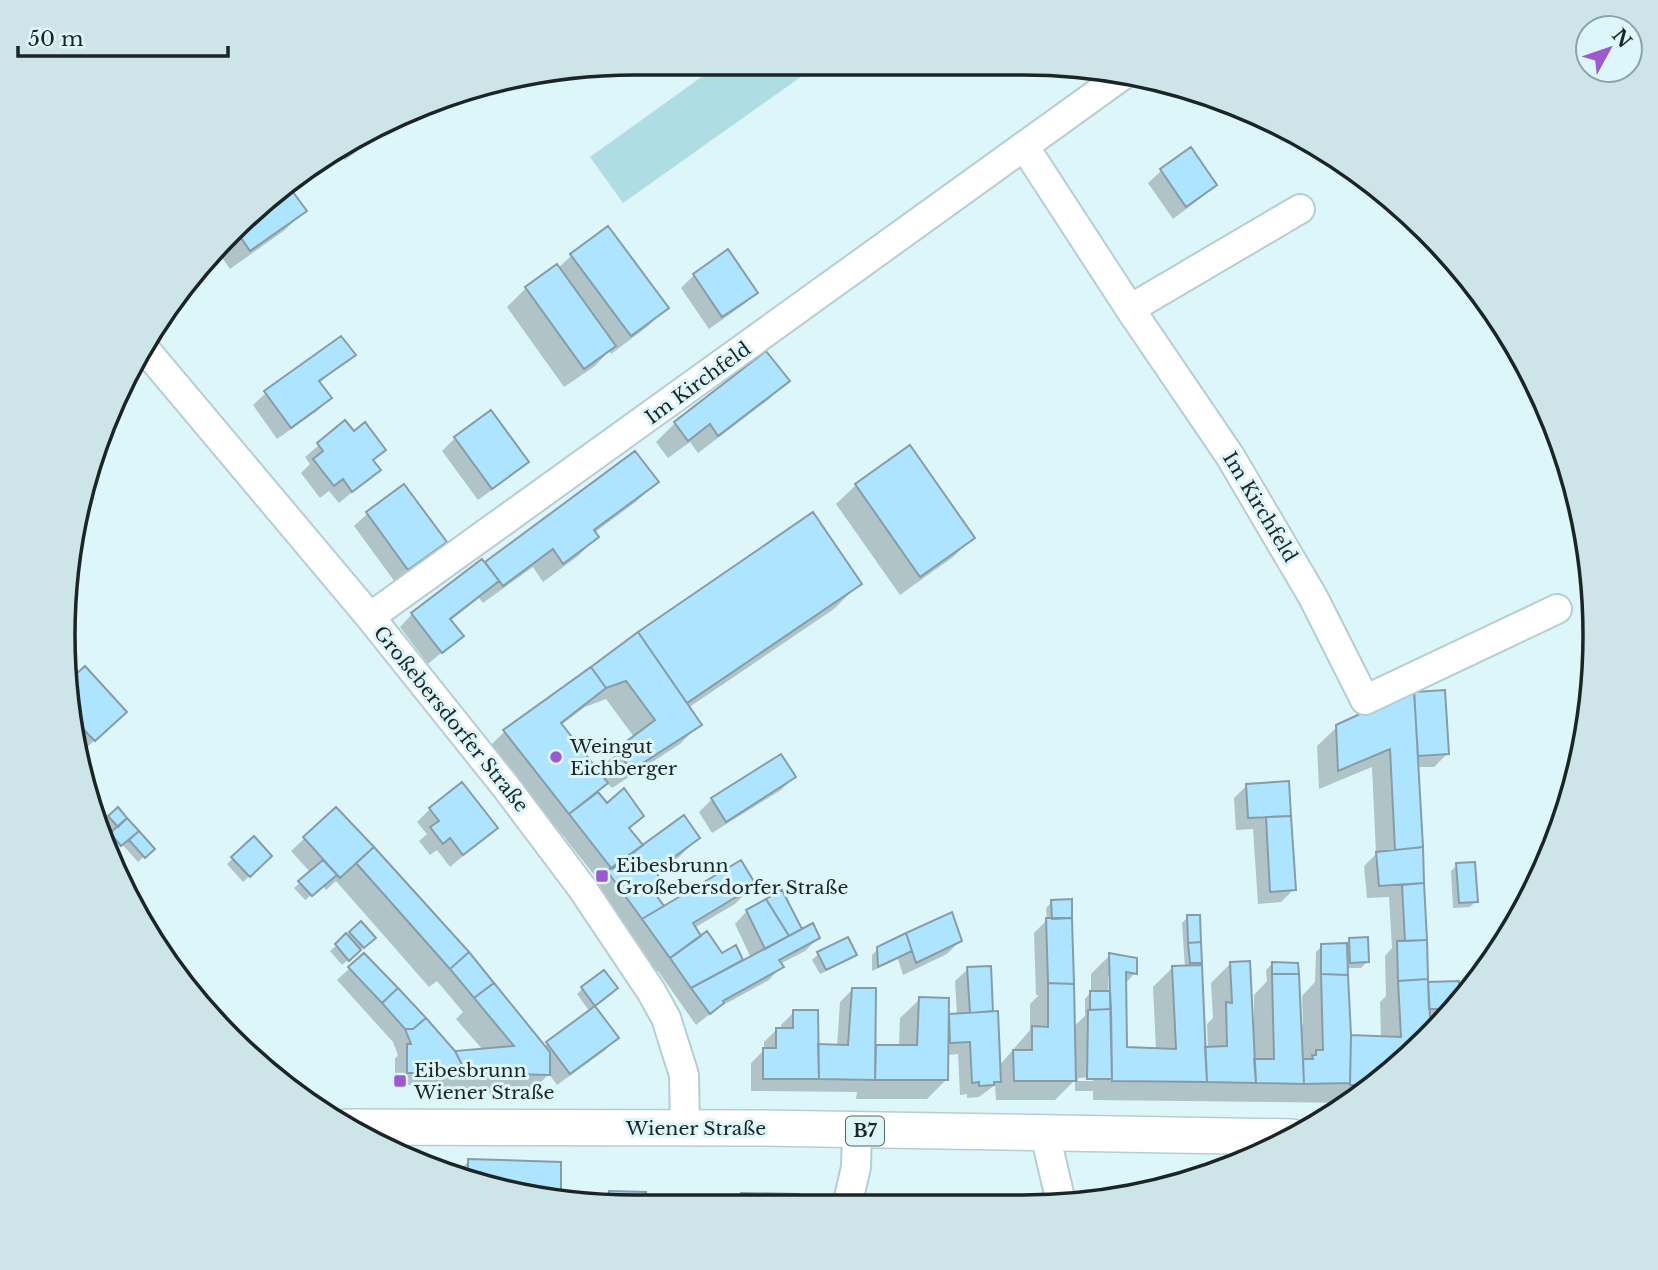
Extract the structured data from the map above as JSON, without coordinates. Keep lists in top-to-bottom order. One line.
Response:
{"streets":{"main road":["Wiener Straße","B7"],"street":["Im Kirchfeld","Großebersdorfer Straße"]},"crossings":[["Im Kirchfeld","Großebersdorfer Straße"],["Großebersdorfer Straße","Wiener Straße"],["Wiener Straße","B7"]],"places":{"other":["Weingut Eichberger"],"transit":["Eibesbrunn Großebersdorfer Straße","Eibesbrunn Wiener Straße"]},"scale_bar":"50 m","north":"top right"}
